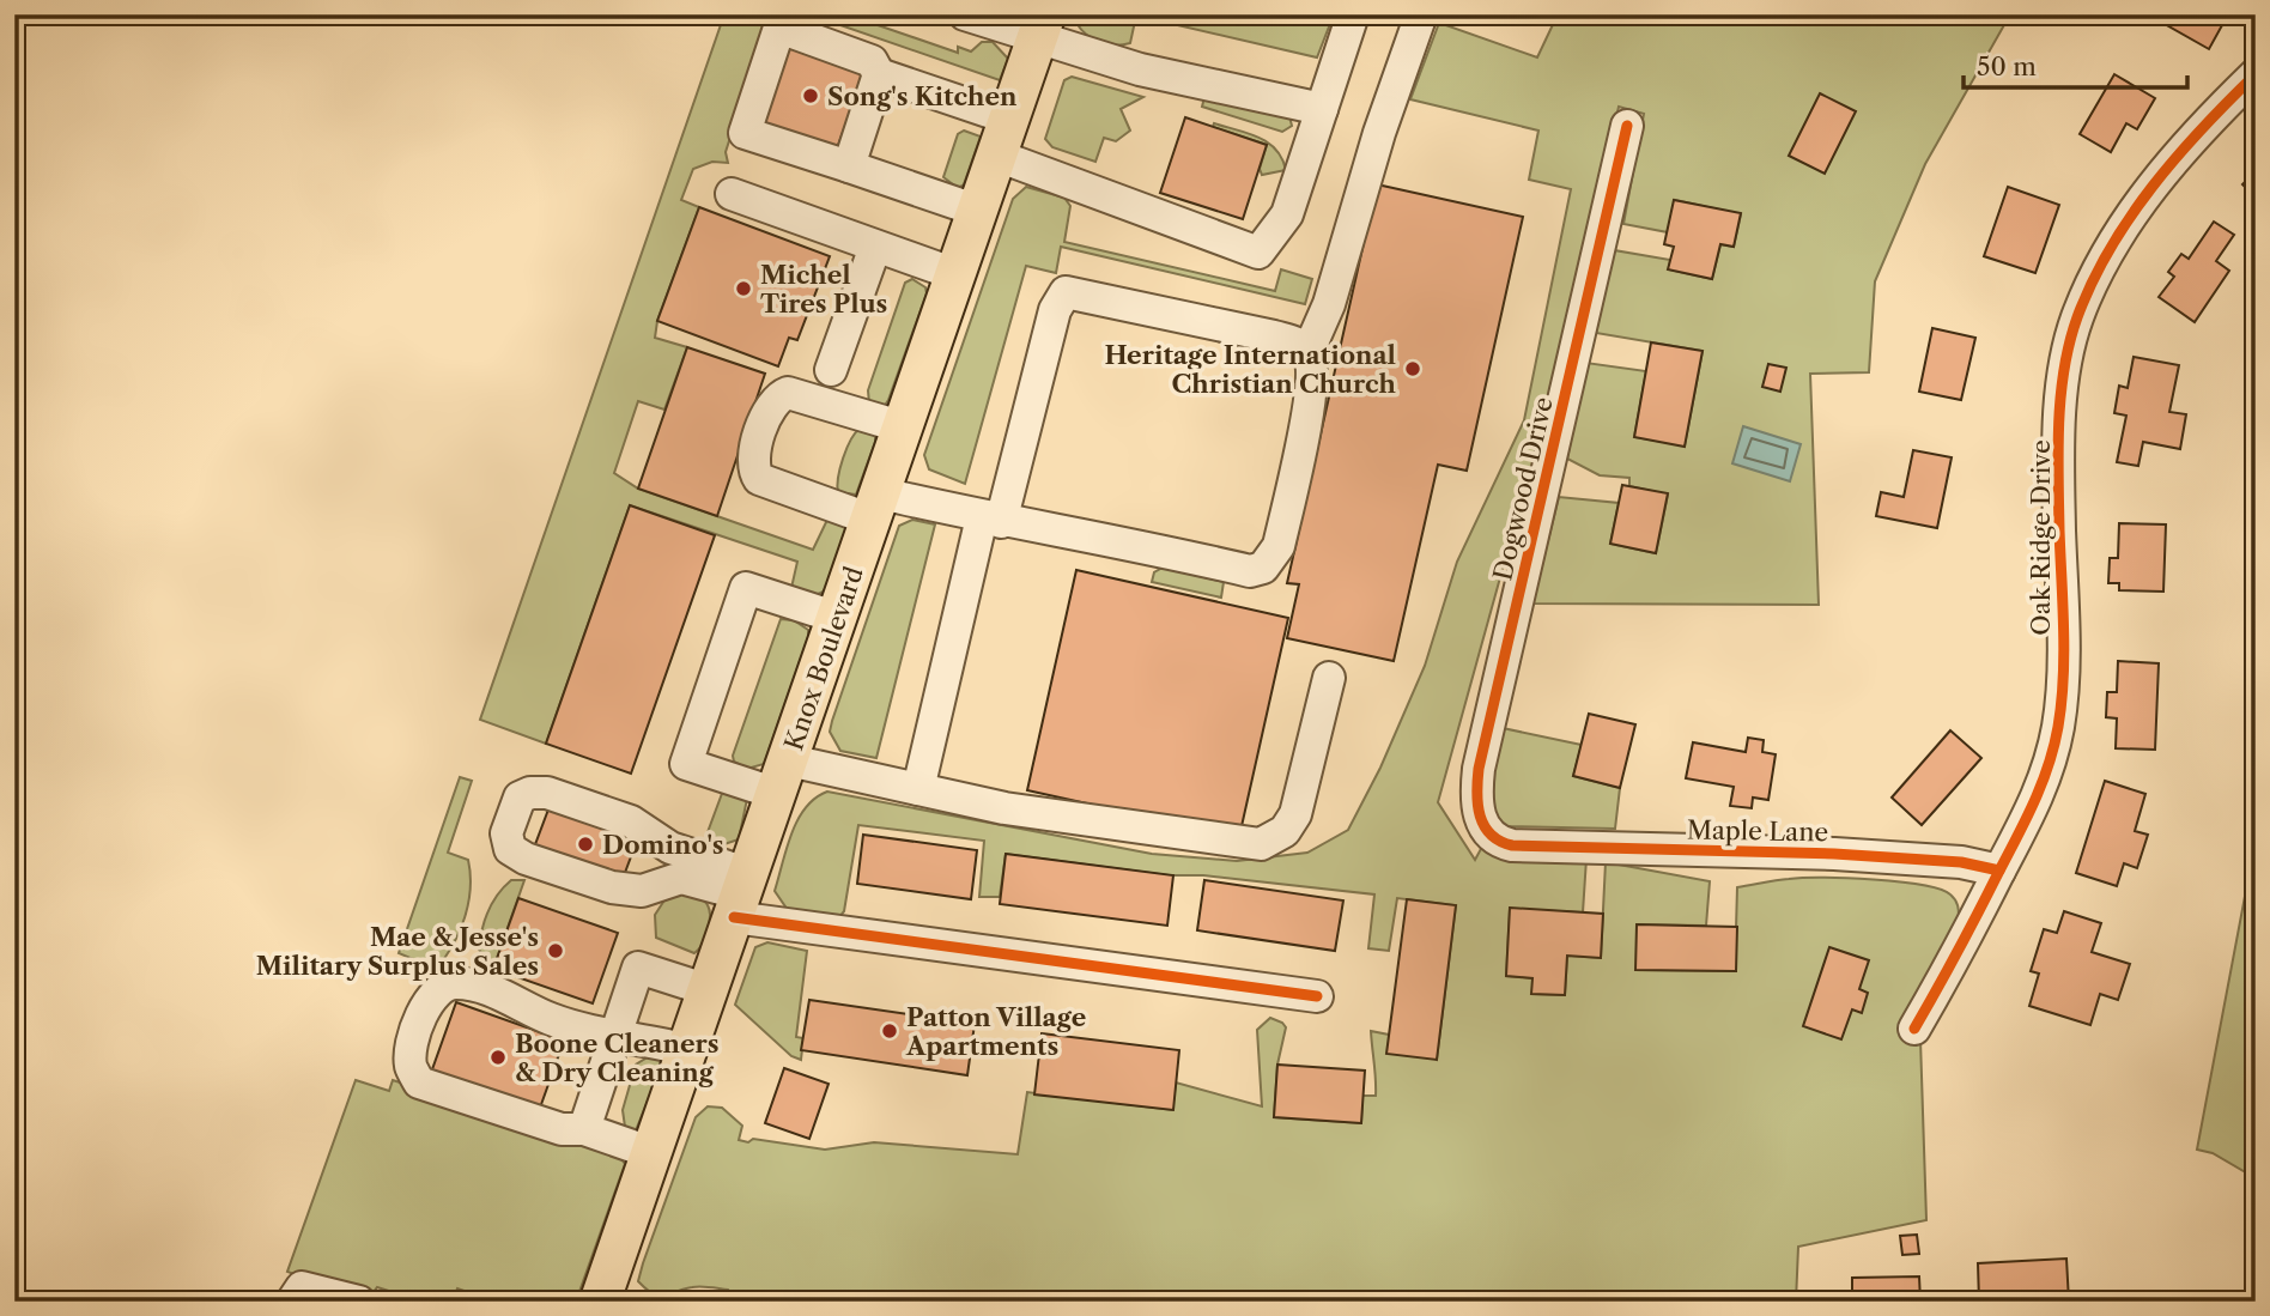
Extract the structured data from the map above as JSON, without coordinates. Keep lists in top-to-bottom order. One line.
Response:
{"streets":{"main road":["Knox Boulevard"],"street":["Dogwood Drive","Oak Ridge Drive","Maple Lane"]},"crossings":[["Dogwood Drive","Maple Lane"],["Oak Ridge Drive","Maple Lane"]],"places":["Song's Kitchen","Michel Tires Plus","Heritage International Christian Church","Domino's","Mae & Jesse's Military Surplus Sales","Patton Village Apartments","Boone Cleaners & Dry Cleaning"],"scale_bar":"50 m"}
